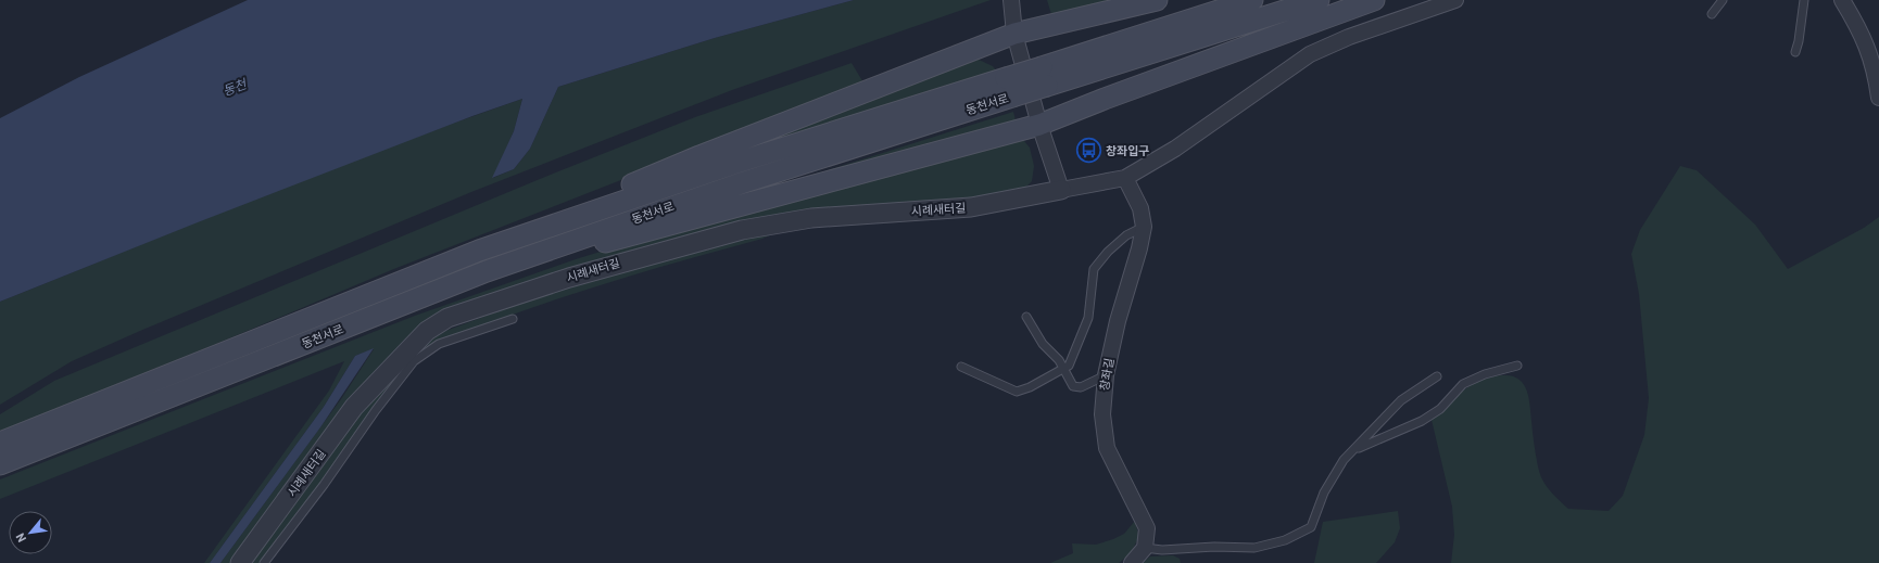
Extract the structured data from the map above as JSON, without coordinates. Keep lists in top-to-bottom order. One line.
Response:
{"streets":{"main road":["동천서로"],"street":["시례새터길","창좌길"]},"water":["동천"],"places":{"bus stop":["창좌입구"]},"north":"bottom left"}
